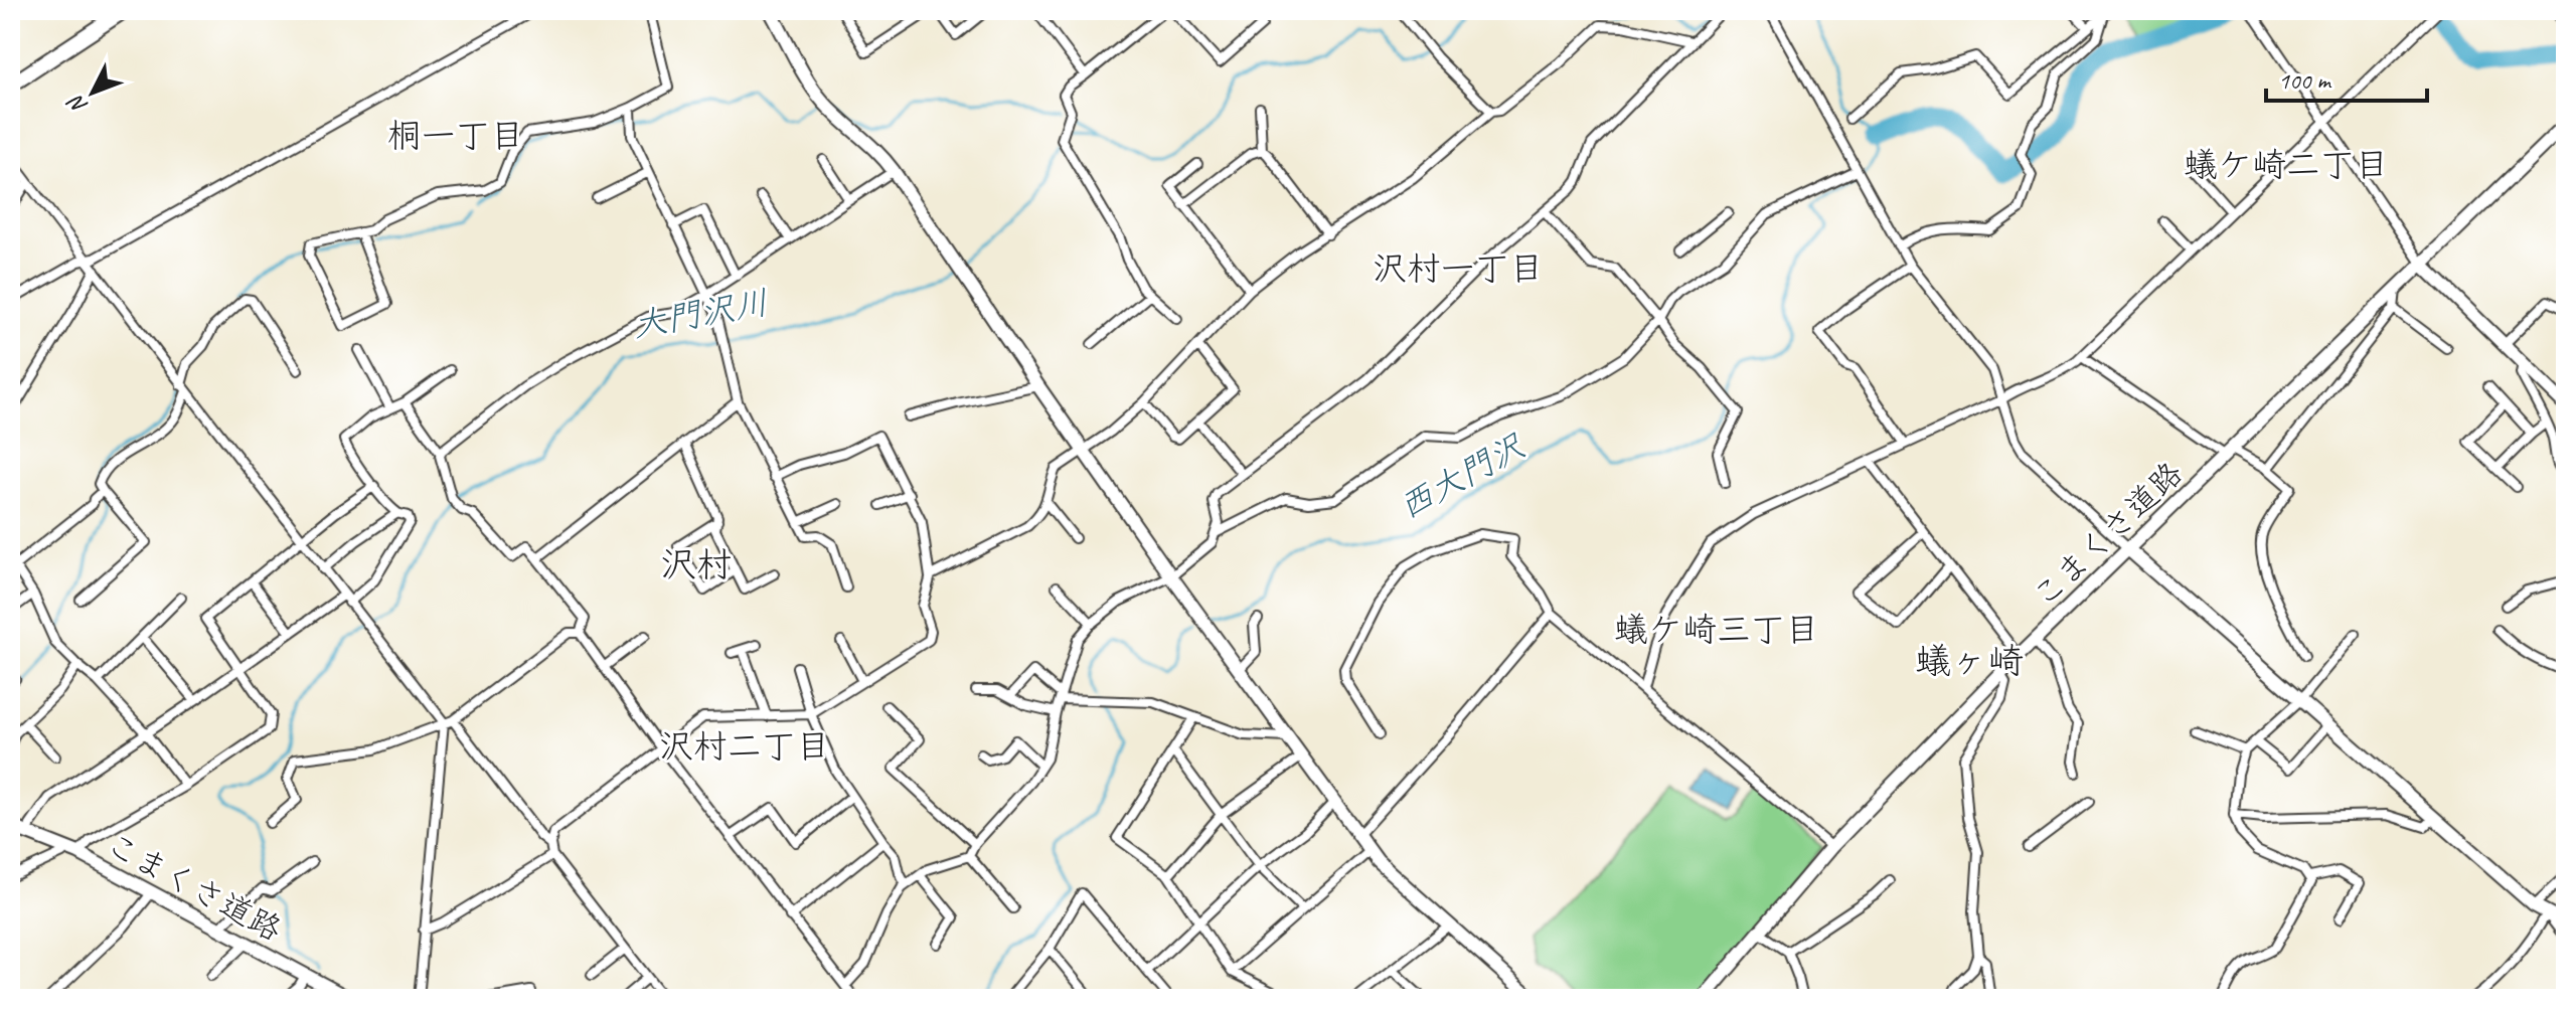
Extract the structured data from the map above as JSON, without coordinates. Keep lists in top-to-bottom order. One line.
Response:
{"streets":{"street":["こまくさ道路"]},"districts":["桐一丁目","蟻ケ崎二丁目","沢村一丁目","沢村","蟻ケ崎三丁目","蟻ヶ崎","沢村二丁目"],"water":["大門沢川","西大門沢"],"scale_bar":"100 m","north":"bottom left"}
